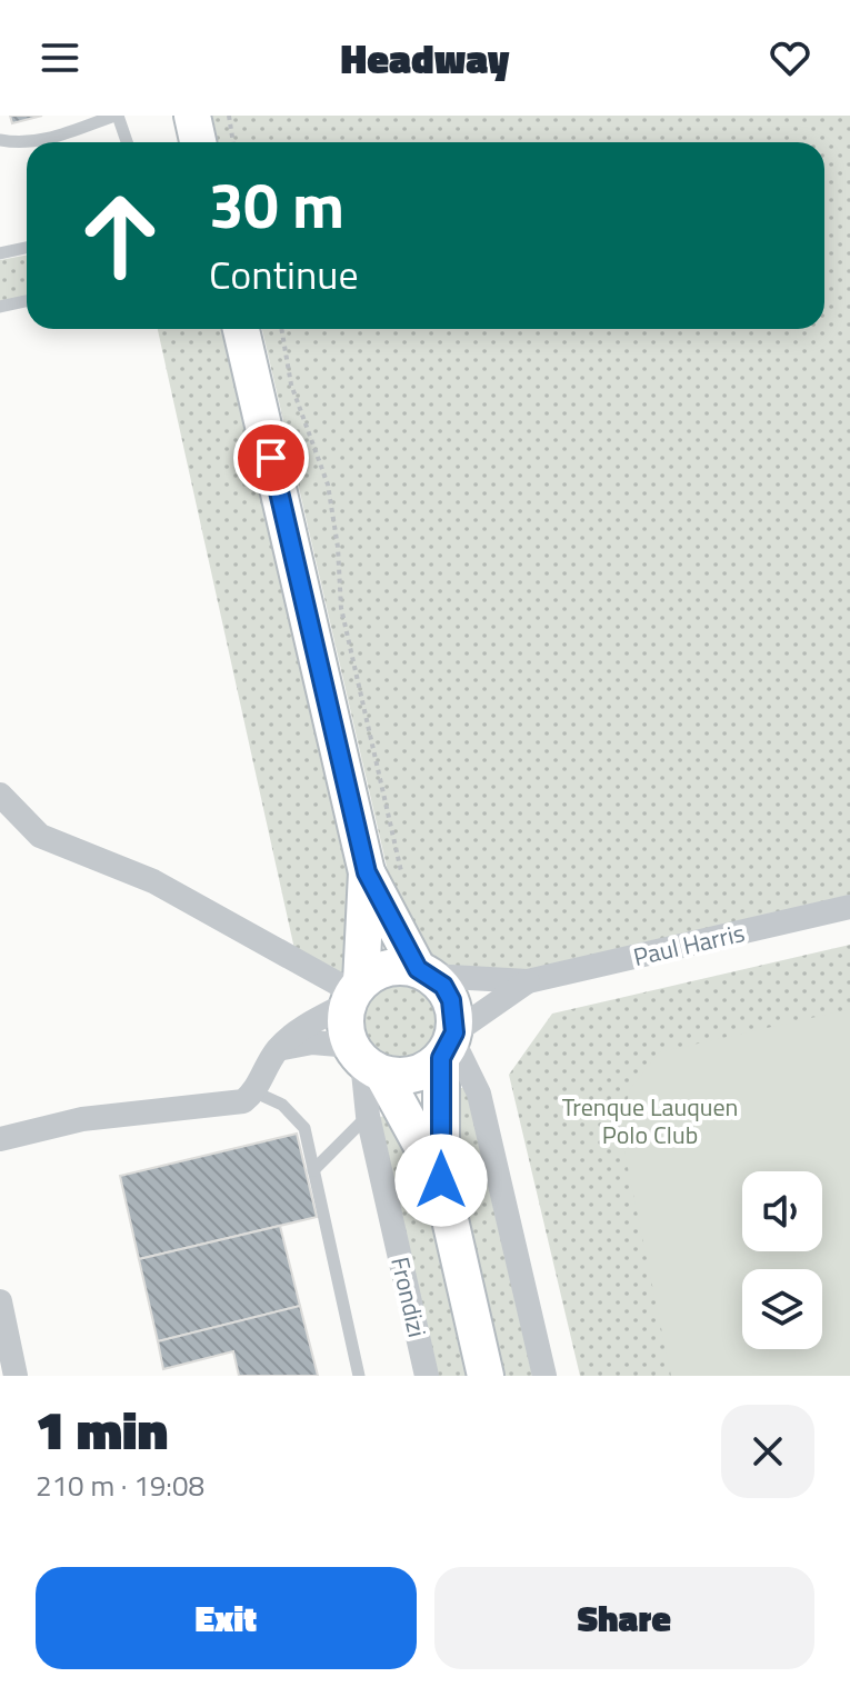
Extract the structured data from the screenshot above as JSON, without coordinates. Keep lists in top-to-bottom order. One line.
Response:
{"streets":{"street":["Paul Harris","Frondizi"]},"crossings":[["Paul Harris","Frondizi"]],"parks":["Trenque Lauquen Polo Club"],"page":{"header":"Headway","turn":["30 m","Continue"],"heading":["1 min","210 m · 19:08"],"buttons":["Exit","Share"]}}
